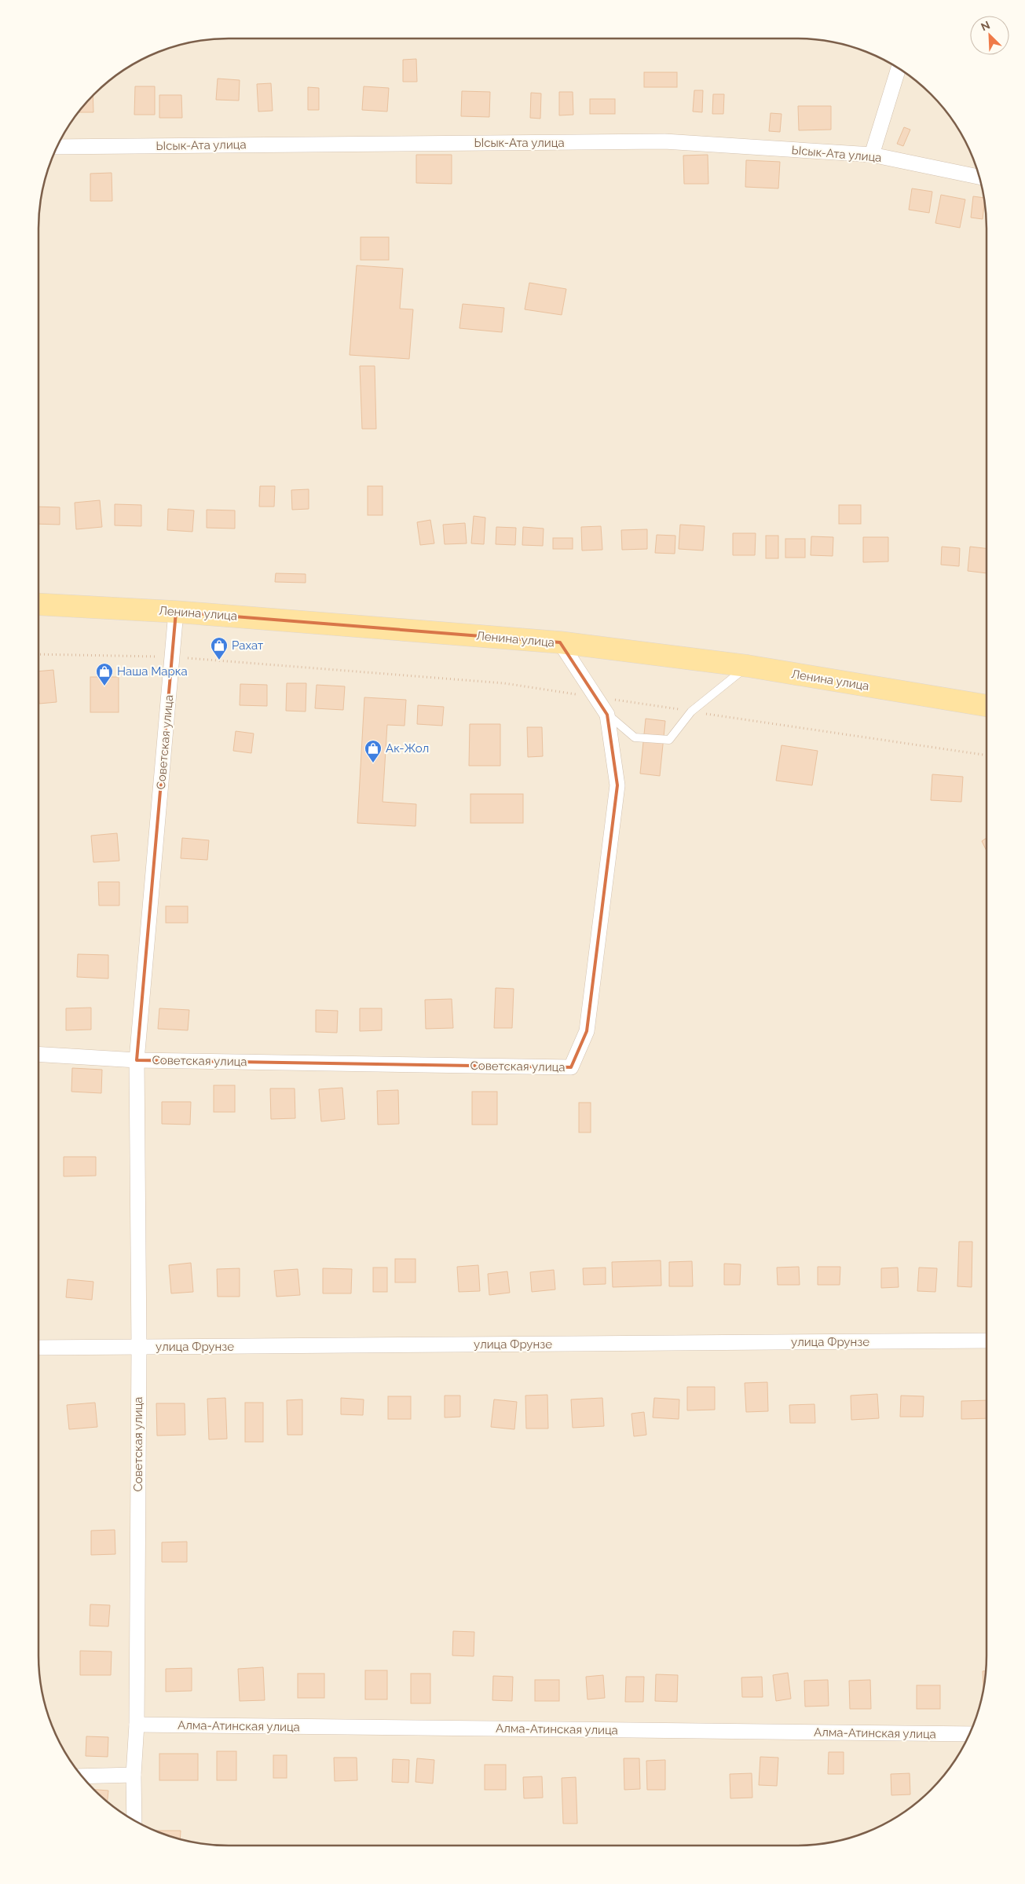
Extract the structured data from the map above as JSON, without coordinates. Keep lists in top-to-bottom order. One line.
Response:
{"streets":{"main road":["Ленина улица"],"street":["Ысык-Ата улица","Советская улица","улица Фрунзе","Алма-Атинская улица"]},"crossings":[["Ленина улица","Советская улица"],["Советская улица","улица Фрунзе"],["Советская улица","Алма-Атинская улица"]],"places":{"shop":["Рахат","Наша Марка","Ак-Жол"]},"north":"top left"}
